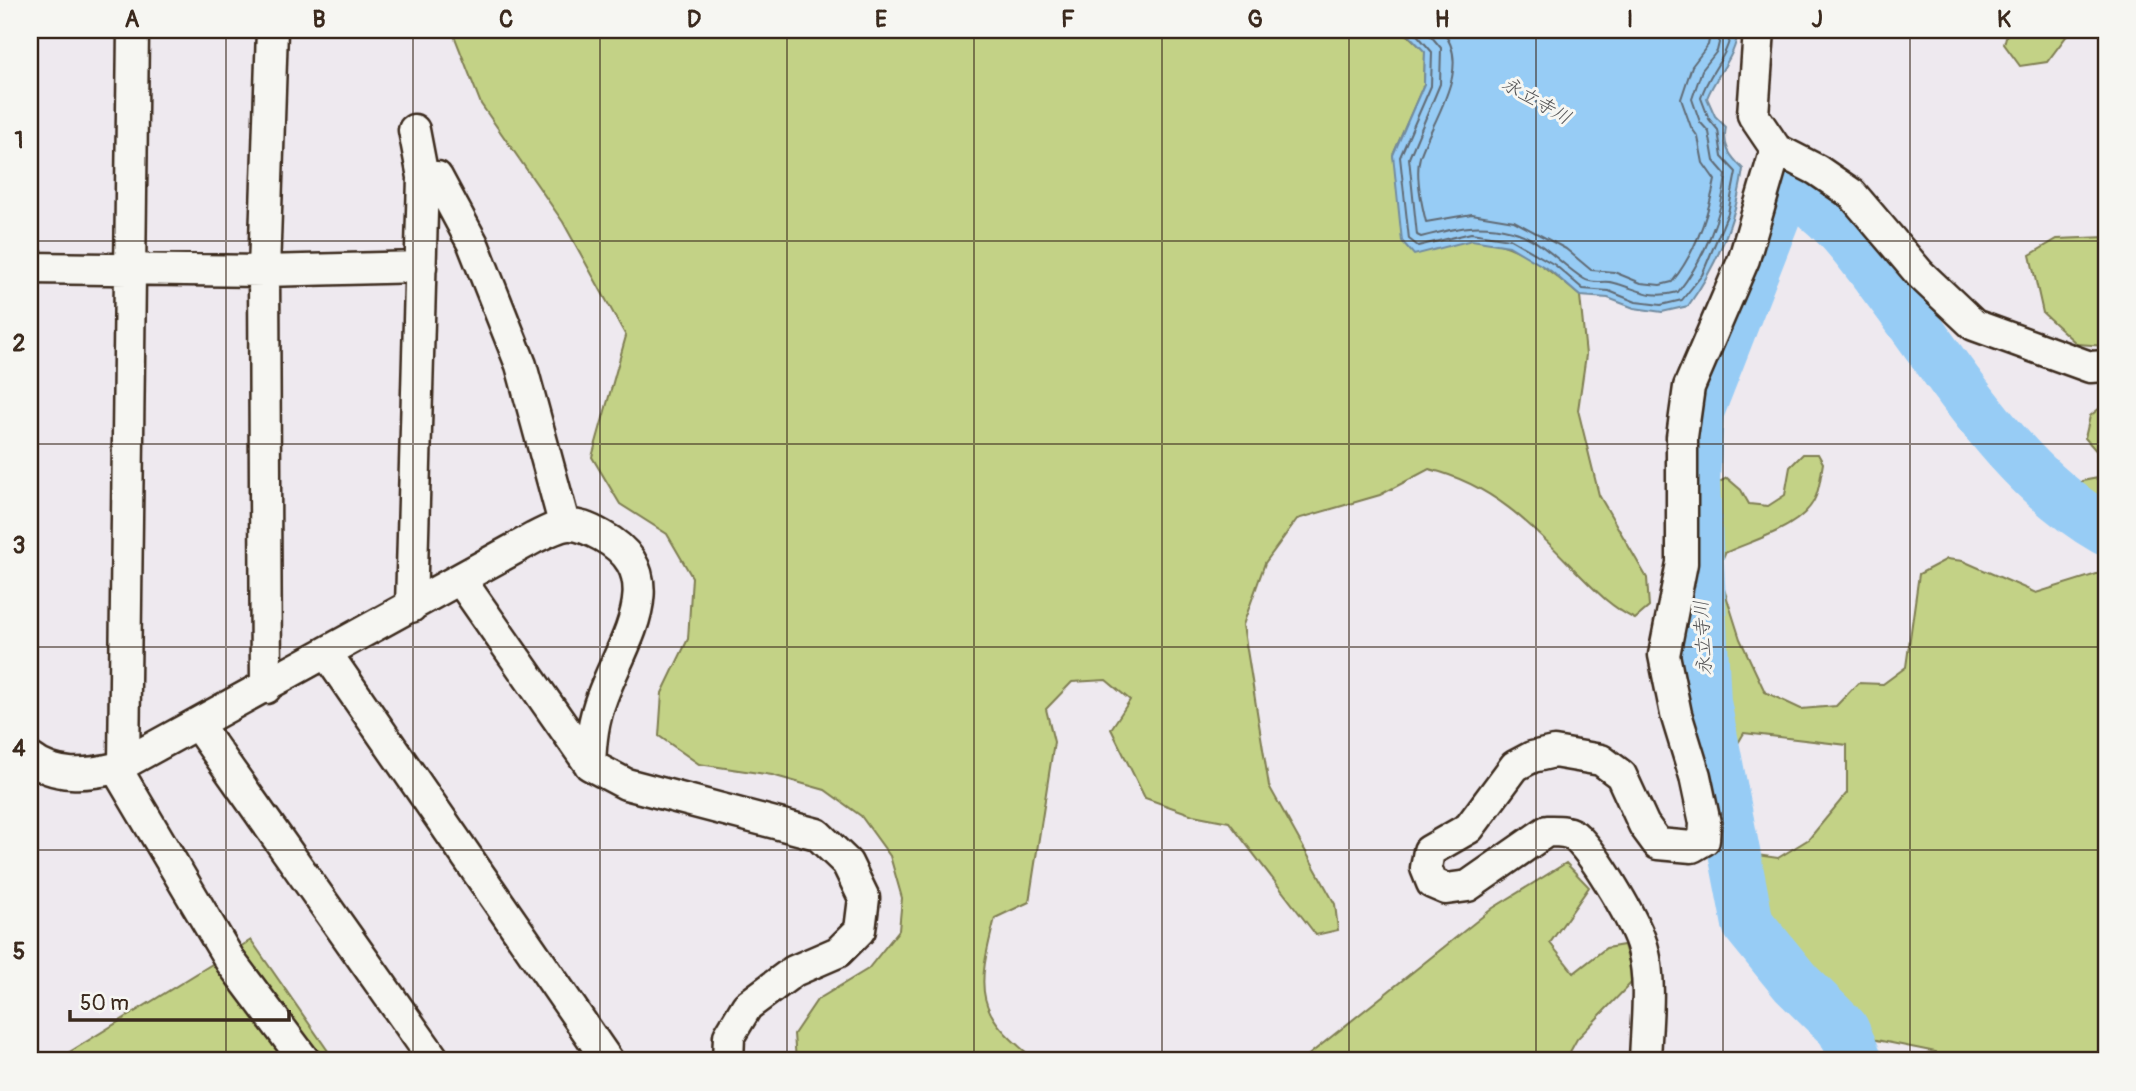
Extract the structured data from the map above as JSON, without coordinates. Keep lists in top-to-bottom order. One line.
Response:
{"water":["永立寺川"],"scale_bar":"50 m","grid":{"columns":["A","B","C","D","E","F","G","H","I","J","K"],"rows":["1","2","3","4","5"]}}
